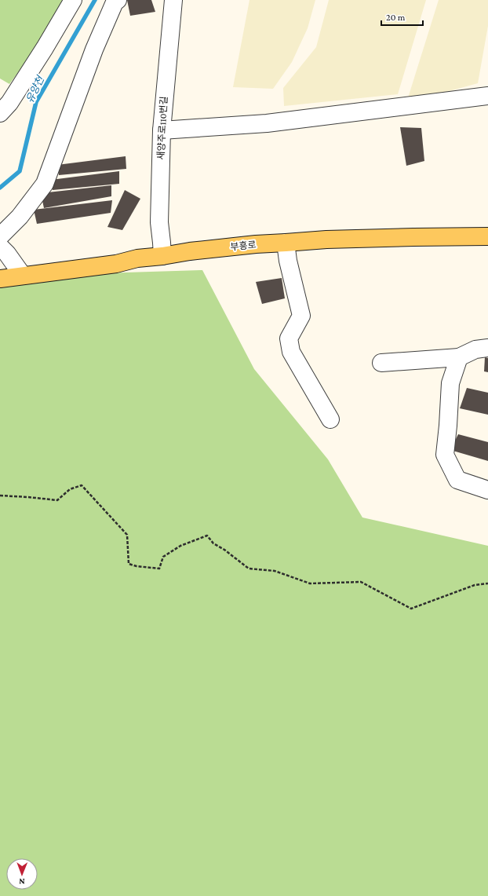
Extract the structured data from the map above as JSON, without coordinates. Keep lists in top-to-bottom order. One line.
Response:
{"streets":{"main road":["부흥로"],"street":["새양주로110번길"]},"crossings":[["새양주로110번길","부흥로"]],"water":["유양천"],"scale_bar":"20 m","north":"bottom"}
